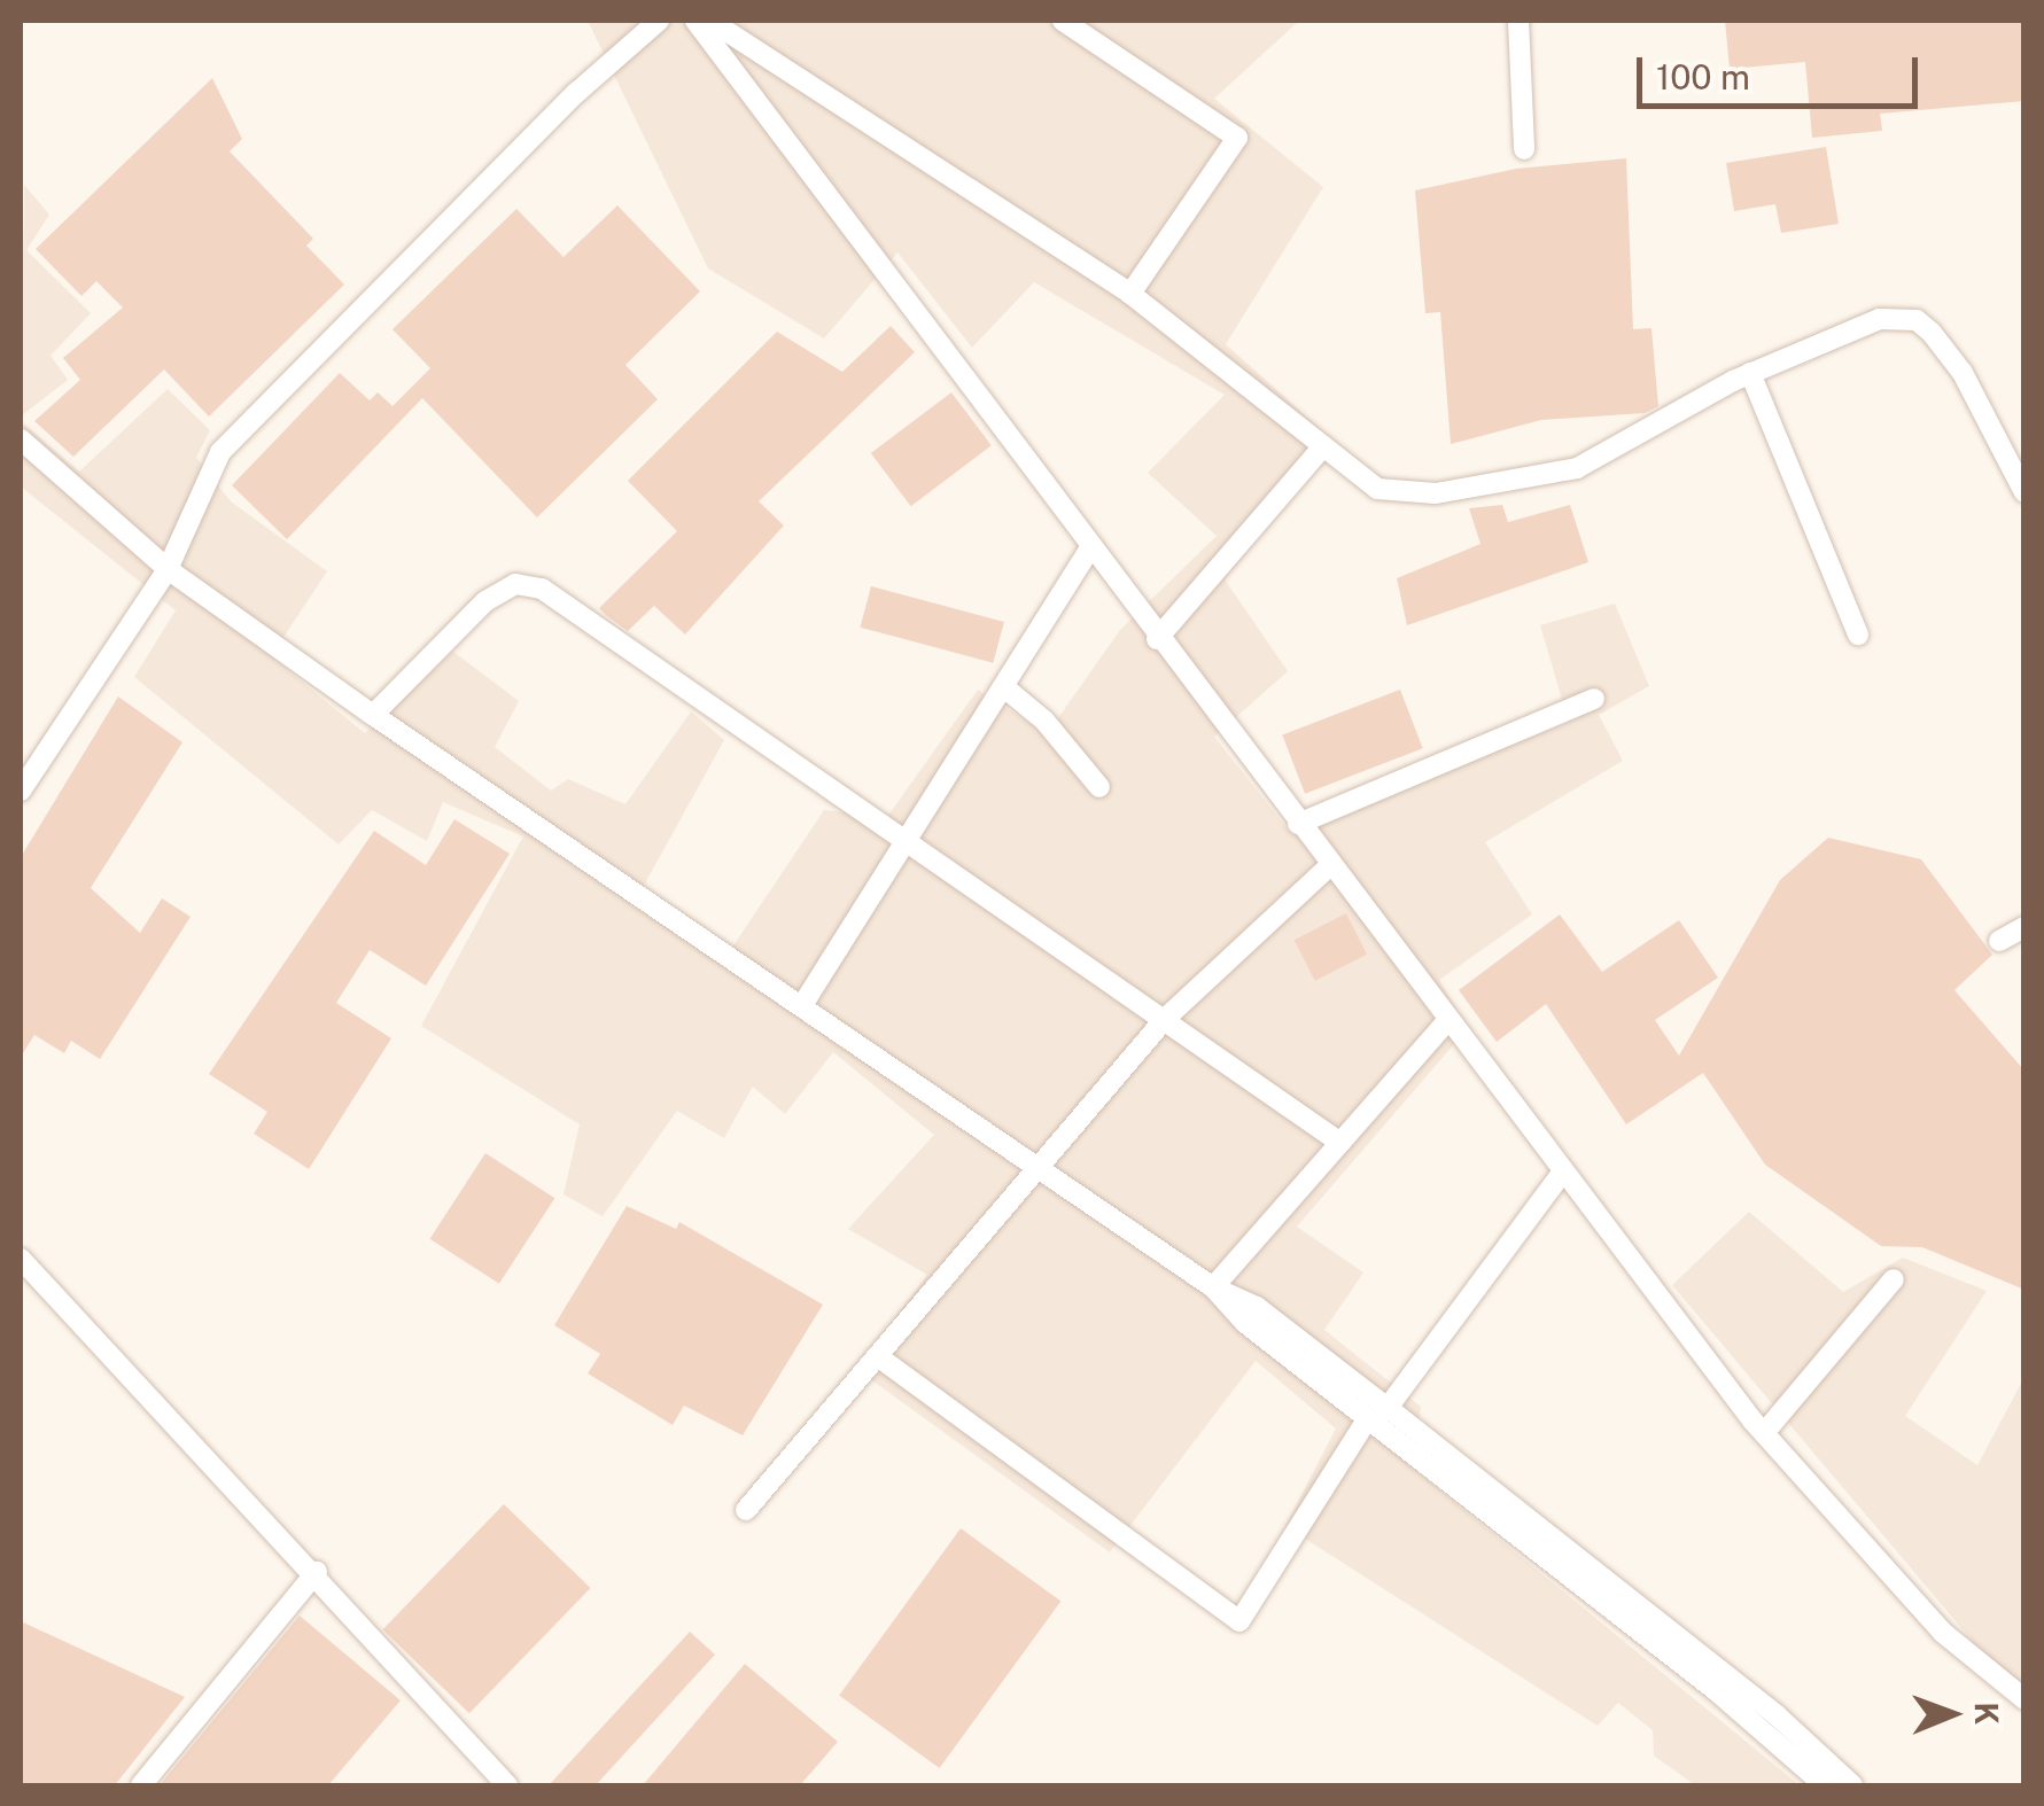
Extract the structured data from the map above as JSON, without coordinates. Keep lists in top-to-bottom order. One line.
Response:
{"scale_bar":"100 m","north":"right"}
